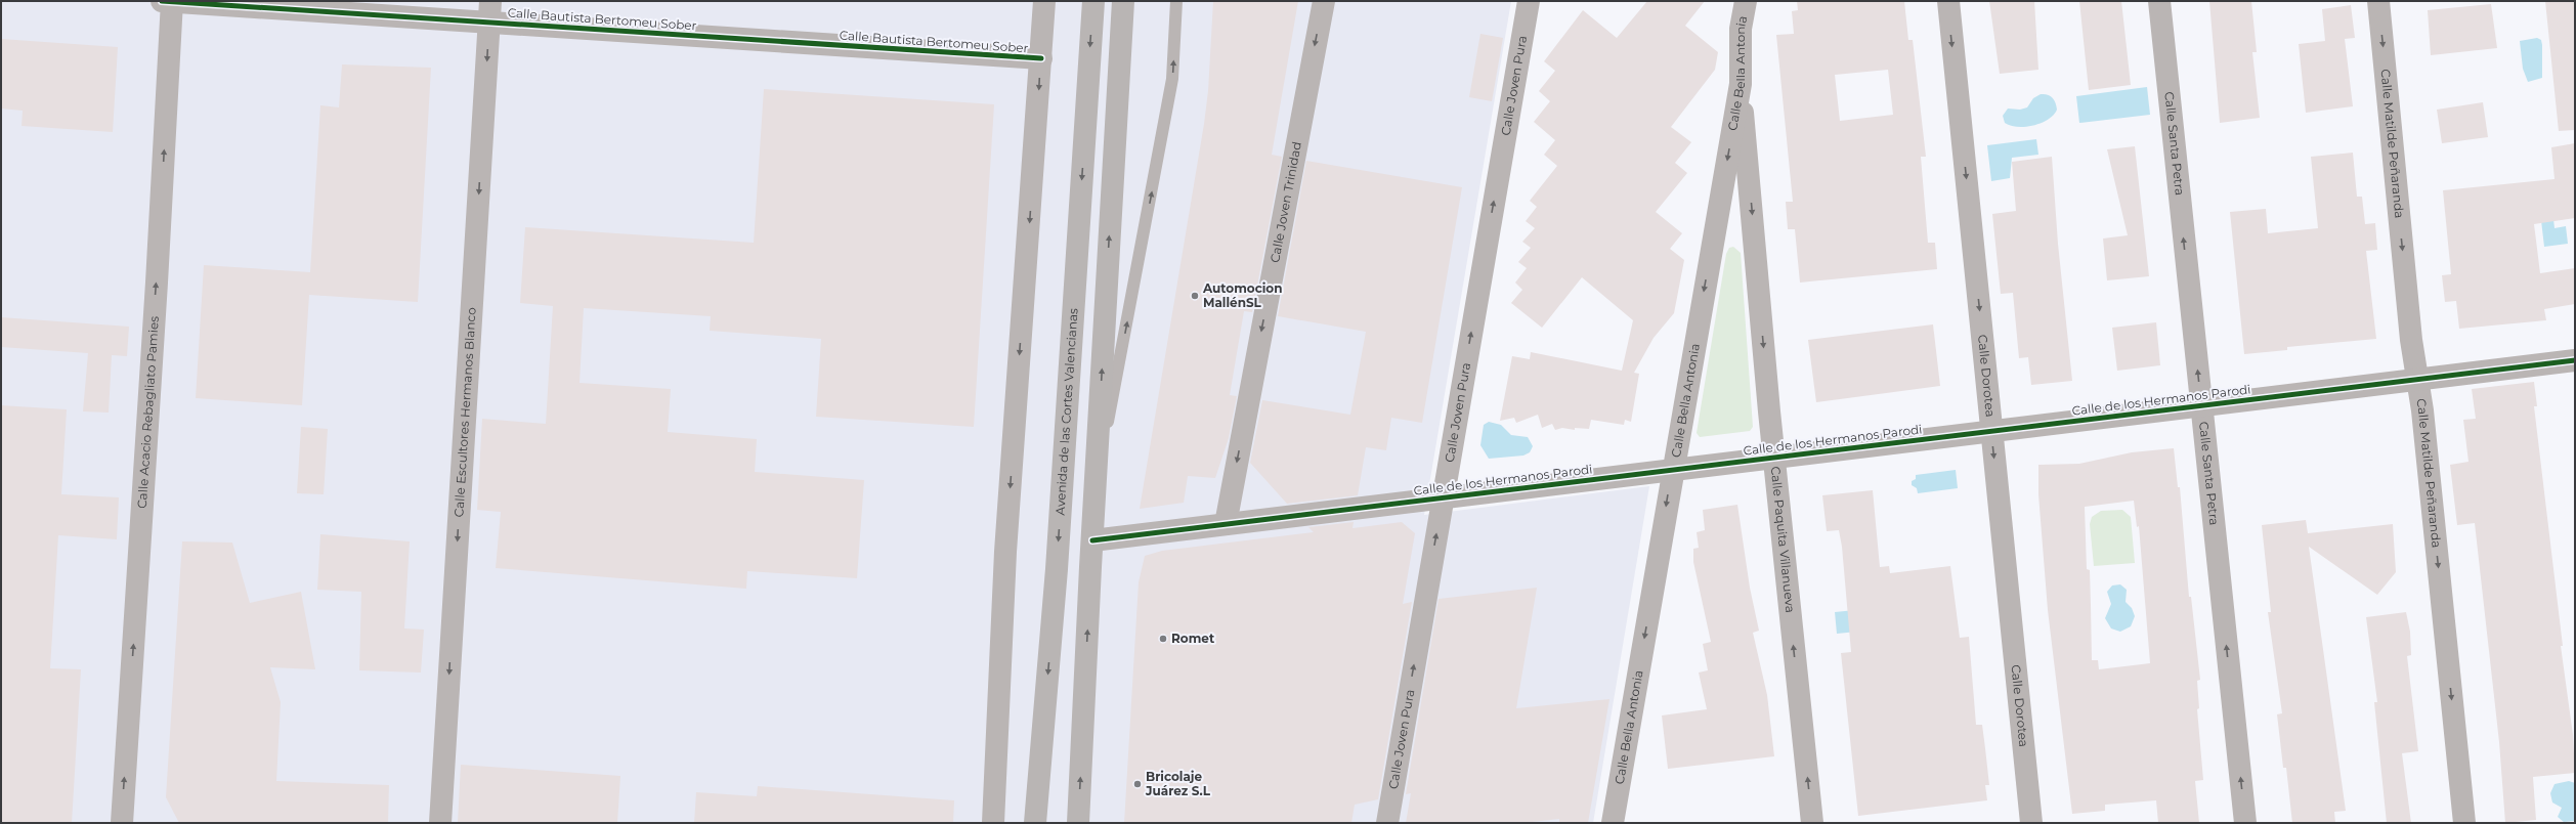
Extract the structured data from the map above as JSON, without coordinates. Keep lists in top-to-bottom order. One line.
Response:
{"streets":{"main road":["Avenida de las Cortes Valencianas"],"street":["Calle Bautista Bertomeu Sober","Calle Bella Antonia","Calle Joven Pura","Calle Santa Petra","Calle Matilde Peñaranda","Calle Joven Trinidad","Calle Dorotea","Calle de los Hermanos Parodi","Calle Escultores Hermanos Blanco","Calle Acacio Rebagliato Pamies","Calle Paquita Villanueva"]},"crossings":[["Calle Bautista Bertomeu Sober","Calle Escultores Hermanos Blanco"],["Calle Bautista Bertomeu Sober","Calle Acacio Rebagliato Pamies"],["Calle Bella Antonia","Calle de los Hermanos Parodi"],["Calle Bella Antonia","Calle Paquita Villanueva"],["Calle Joven Pura","Calle de los Hermanos Parodi"],["Calle Santa Petra","Calle de los Hermanos Parodi"],["Calle Matilde Peñaranda","Calle de los Hermanos Parodi"],["Calle Joven Trinidad","Calle de los Hermanos Parodi"],["Calle Dorotea","Calle de los Hermanos Parodi"],["Calle de los Hermanos Parodi","Calle Paquita Villanueva"]],"one_way":["Calle Bella Antonia","Calle Joven Pura","Calle Santa Petra","Calle Matilde Peñaranda","Calle Joven Trinidad","Calle Dorotea","Calle Escultores Hermanos Blanco","Calle Acacio Rebagliato Pamies"],"places":["Automocion MallénSL","Romet","Bricolaje Juárez S.L"]}
